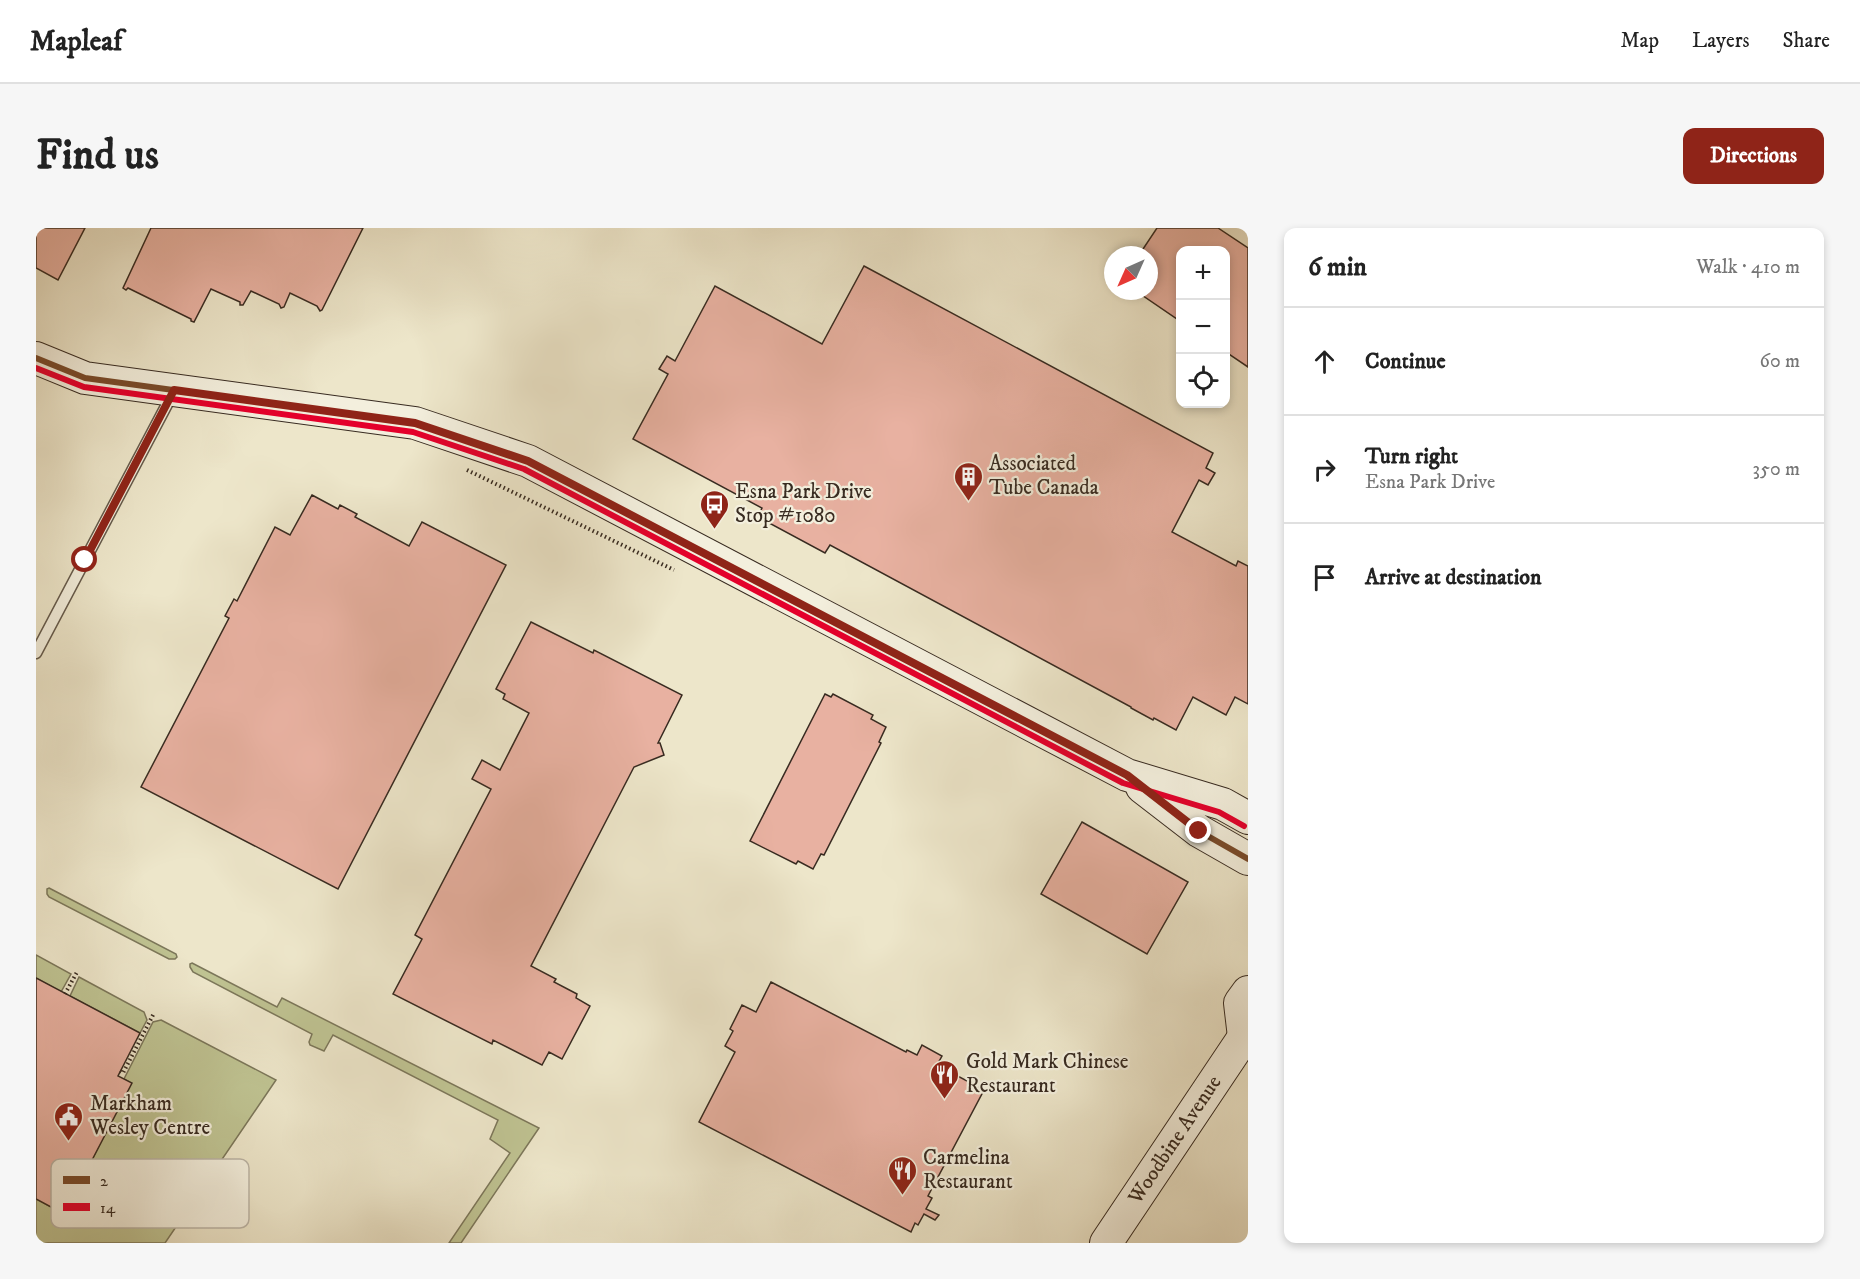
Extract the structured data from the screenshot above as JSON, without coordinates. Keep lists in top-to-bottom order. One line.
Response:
{"streets":{"main road":["Woodbine Avenue"]},"places":{"building":["Associated Tube Canada"],"bus stop":["Esna Park Drive Stop #1080"],"restaurant":["Gold Mark Chinese Restaurant","Carmelina Restaurant"],"public building":["Markham Wesley Centre"]},"lines":["transit line 2","transit line 14"],"legend":["2","14"],"north":"bottom left","page":{"header":"Mapleaf","nav":["Map","Layers","Share"],"buttons":"Directions","title":"Find us","heading":["6 min","Walk · 410 m"],"map_buttons":["+","−"],"list":[["Continue","60 m"],["Turn right","Esna Park Drive","350 m"],"Arrive at destination"]}}
